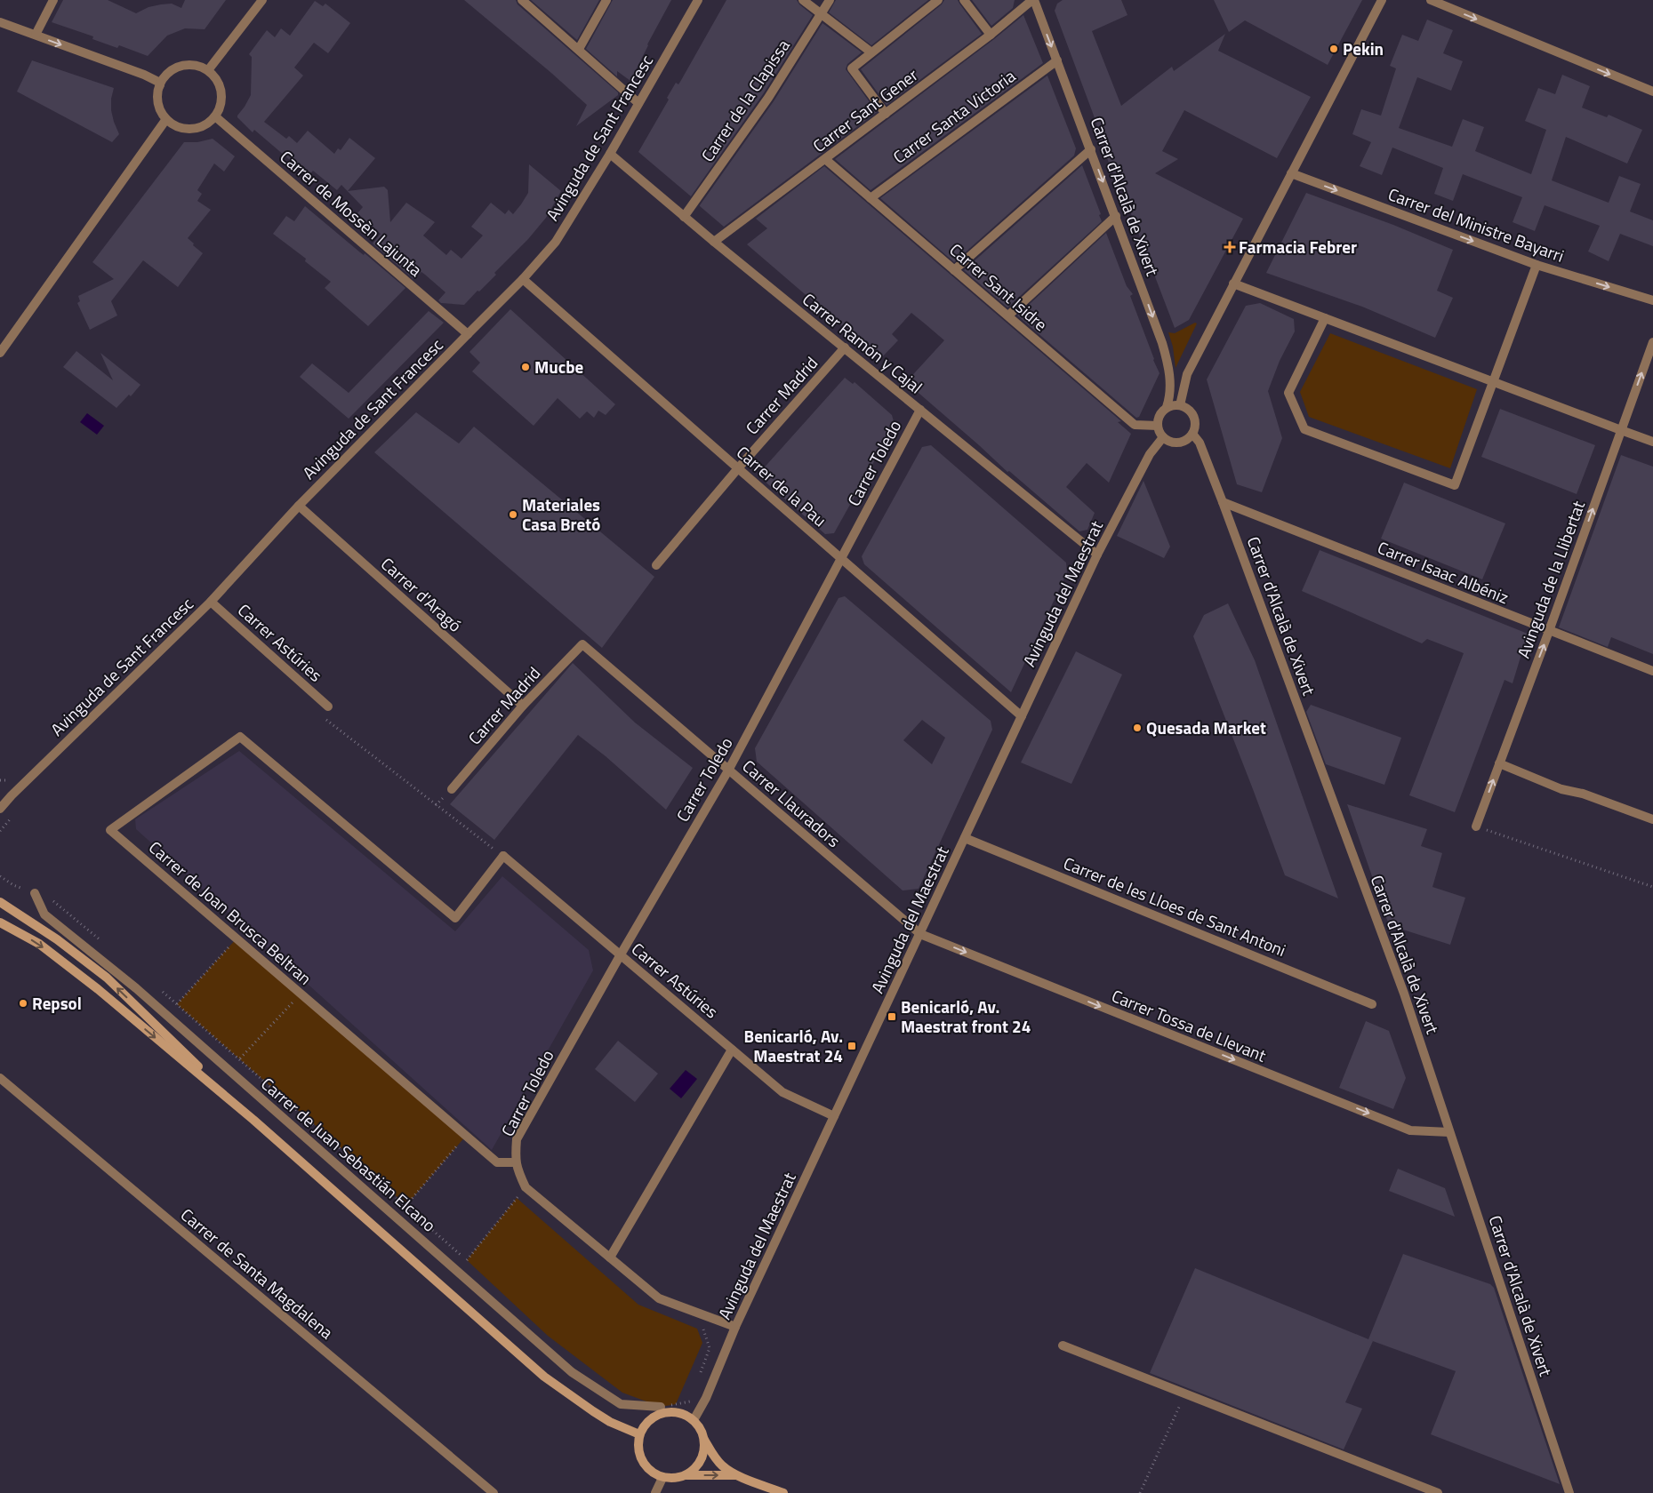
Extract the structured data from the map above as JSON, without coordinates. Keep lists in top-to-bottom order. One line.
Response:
{"streets":{"street":["Carrer de la Clapissa","Carrer Sant Gener","Carrer Santa Victoria","Avinguda de Sant Francesc","Carrer d'Alcalà de Xivert","Carrer de Mossèn Lajunta","Carrer del Ministre Bayarri","Carrer Sant Isidre","Carrer Ramón y Cajal","Carrer Madrid","Carrer Toledo","Carrer de la Pau","Carrer Isaac Albéniz","Avinguda de la Llibertat","Avinguda del Maestrat","Carrer d'Aragó","Carrer Astúries","Carrer Llauradors","Carrer de les Lloes de Sant Antoni","Carrer de Joan Brusca Beltran","Carrer Tossa de Llevant","Carrer de Juan Sebastián Elcano","Carrer de Santa Magdalena"]},"crossings":[["Carrer de la Clapissa","Carrer Ramón y Cajal"],["Carrer Sant Gener","Carrer d'Alcalà de Xivert"],["Carrer Sant Gener","Carrer Sant Isidre"],["Carrer Sant Gener","Carrer Ramón y Cajal"],["Carrer Santa Victoria","Carrer d'Alcalà de Xivert"],["Carrer Santa Victoria","Carrer Sant Isidre"],["Avinguda de Sant Francesc","Carrer de Mossèn Lajunta"],["Avinguda de Sant Francesc","Carrer Ramón y Cajal"],["Avinguda de Sant Francesc","Carrer de la Pau"],["Avinguda de Sant Francesc","Carrer d'Aragó"],["Avinguda de Sant Francesc","Carrer Astúries"],["Carrer d'Alcalà de Xivert","Carrer Sant Isidre"],["Carrer d'Alcalà de Xivert","Carrer Isaac Albéniz"],["Carrer d'Alcalà de Xivert","Avinguda del Maestrat"],["Carrer d'Alcalà de Xivert","Carrer Tossa de Llevant"],["Carrer Sant Isidre","Avinguda del Maestrat"],["Carrer Ramón y Cajal","Carrer Madrid"],["Carrer Ramón y Cajal","Carrer Toledo"],["Carrer Ramón y Cajal","Avinguda del Maestrat"],["Carrer Madrid","Carrer de la Pau"],["Carrer Madrid","Carrer d'Aragó"],["Carrer Madrid","Carrer Llauradors"],["Carrer Toledo","Carrer de la Pau"],["Carrer Toledo","Carrer Astúries"],["Carrer Toledo","Carrer Llauradors"],["Carrer Toledo","Carrer de Joan Brusca Beltran"],["Carrer de la Pau","Avinguda del Maestrat"],["Carrer Isaac Albéniz","Avinguda de la Llibertat"],["Avinguda del Maestrat","Carrer Astúries"],["Avinguda del Maestrat","Carrer Llauradors"],["Avinguda del Maestrat","Carrer de les Lloes de Sant Antoni"],["Avinguda del Maestrat","Carrer Tossa de Llevant"],["Carrer Astúries","Carrer de Joan Brusca Beltran"],["Carrer Llauradors","Carrer Tossa de Llevant"]],"one_way":["Carrer del Ministre Bayarri","Avinguda de la Llibertat","Carrer Tossa de Llevant"],"places":{"other":["Pekin","Mucbe","Materiales Casa Bretó","Quesada Market","Repsol"],"health":["Farmacia Febrer"],"transit":["Benicarló, Av. Maestrat front 24","Benicarló, Av. Maestrat 24"]}}
